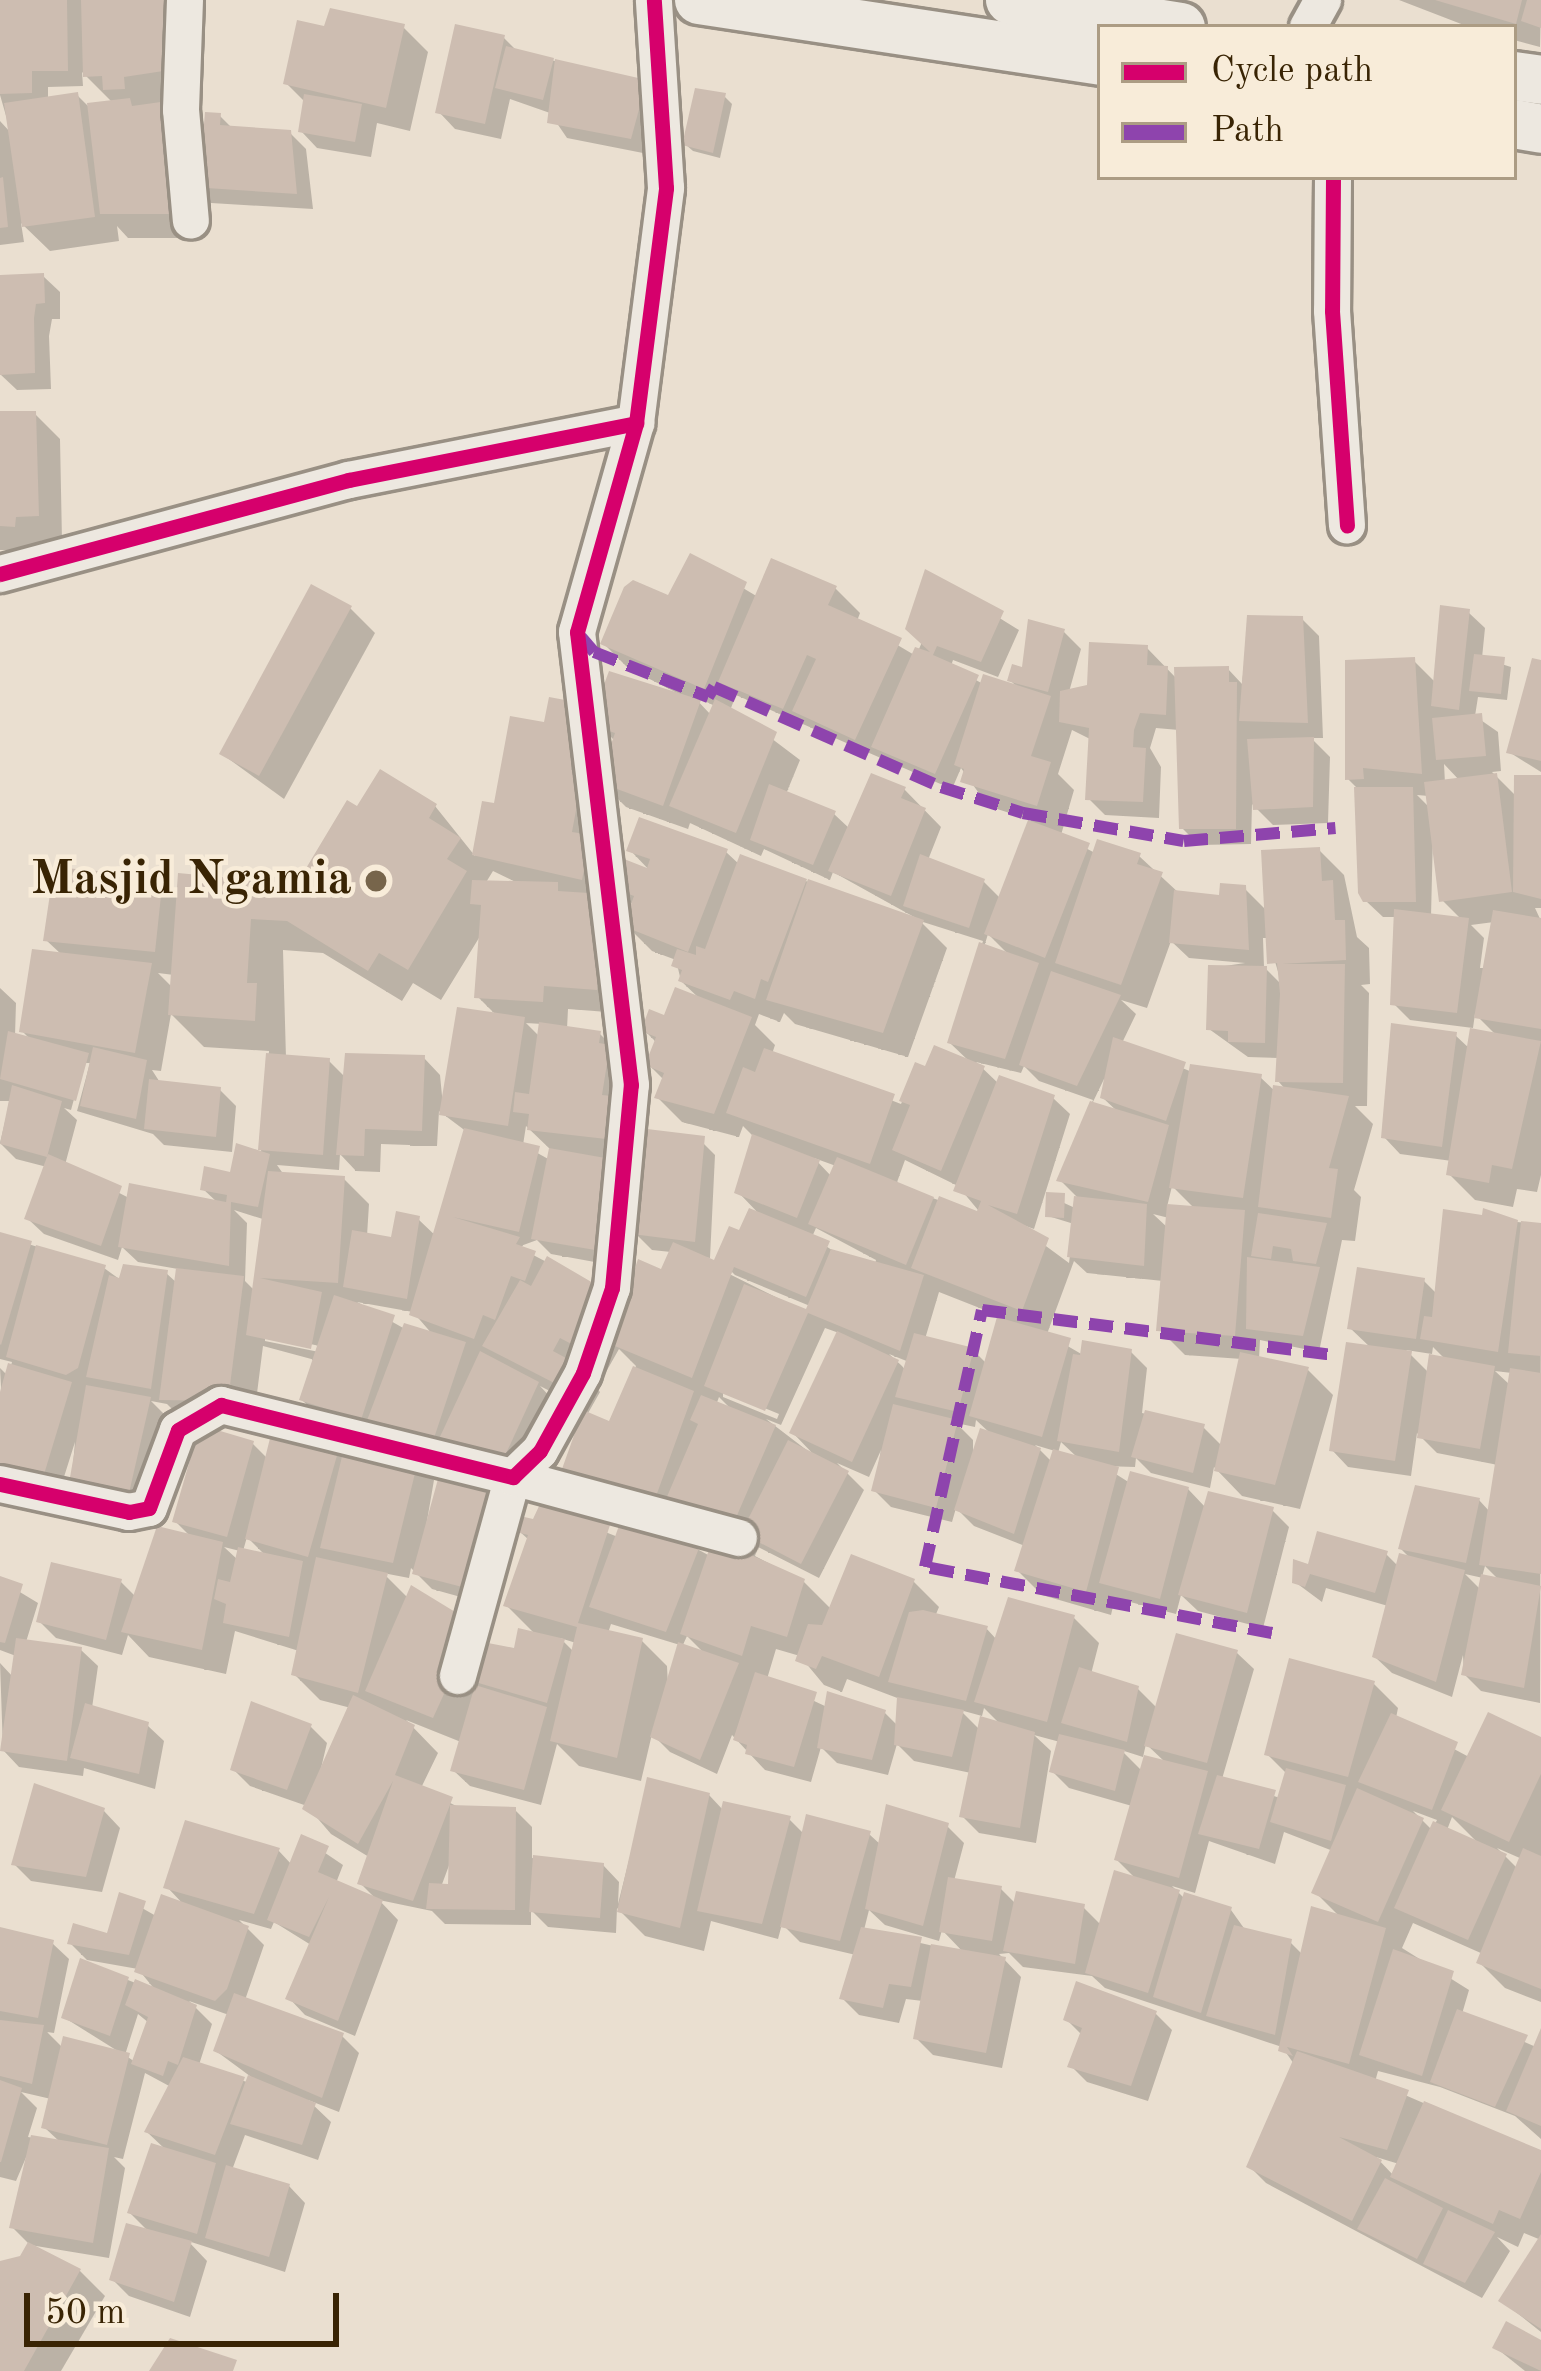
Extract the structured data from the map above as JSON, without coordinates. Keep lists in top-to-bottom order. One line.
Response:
{"places":["Masjid Ngamia"],"legend":["Cycle path","Path"],"scale_bar":"50 m"}
